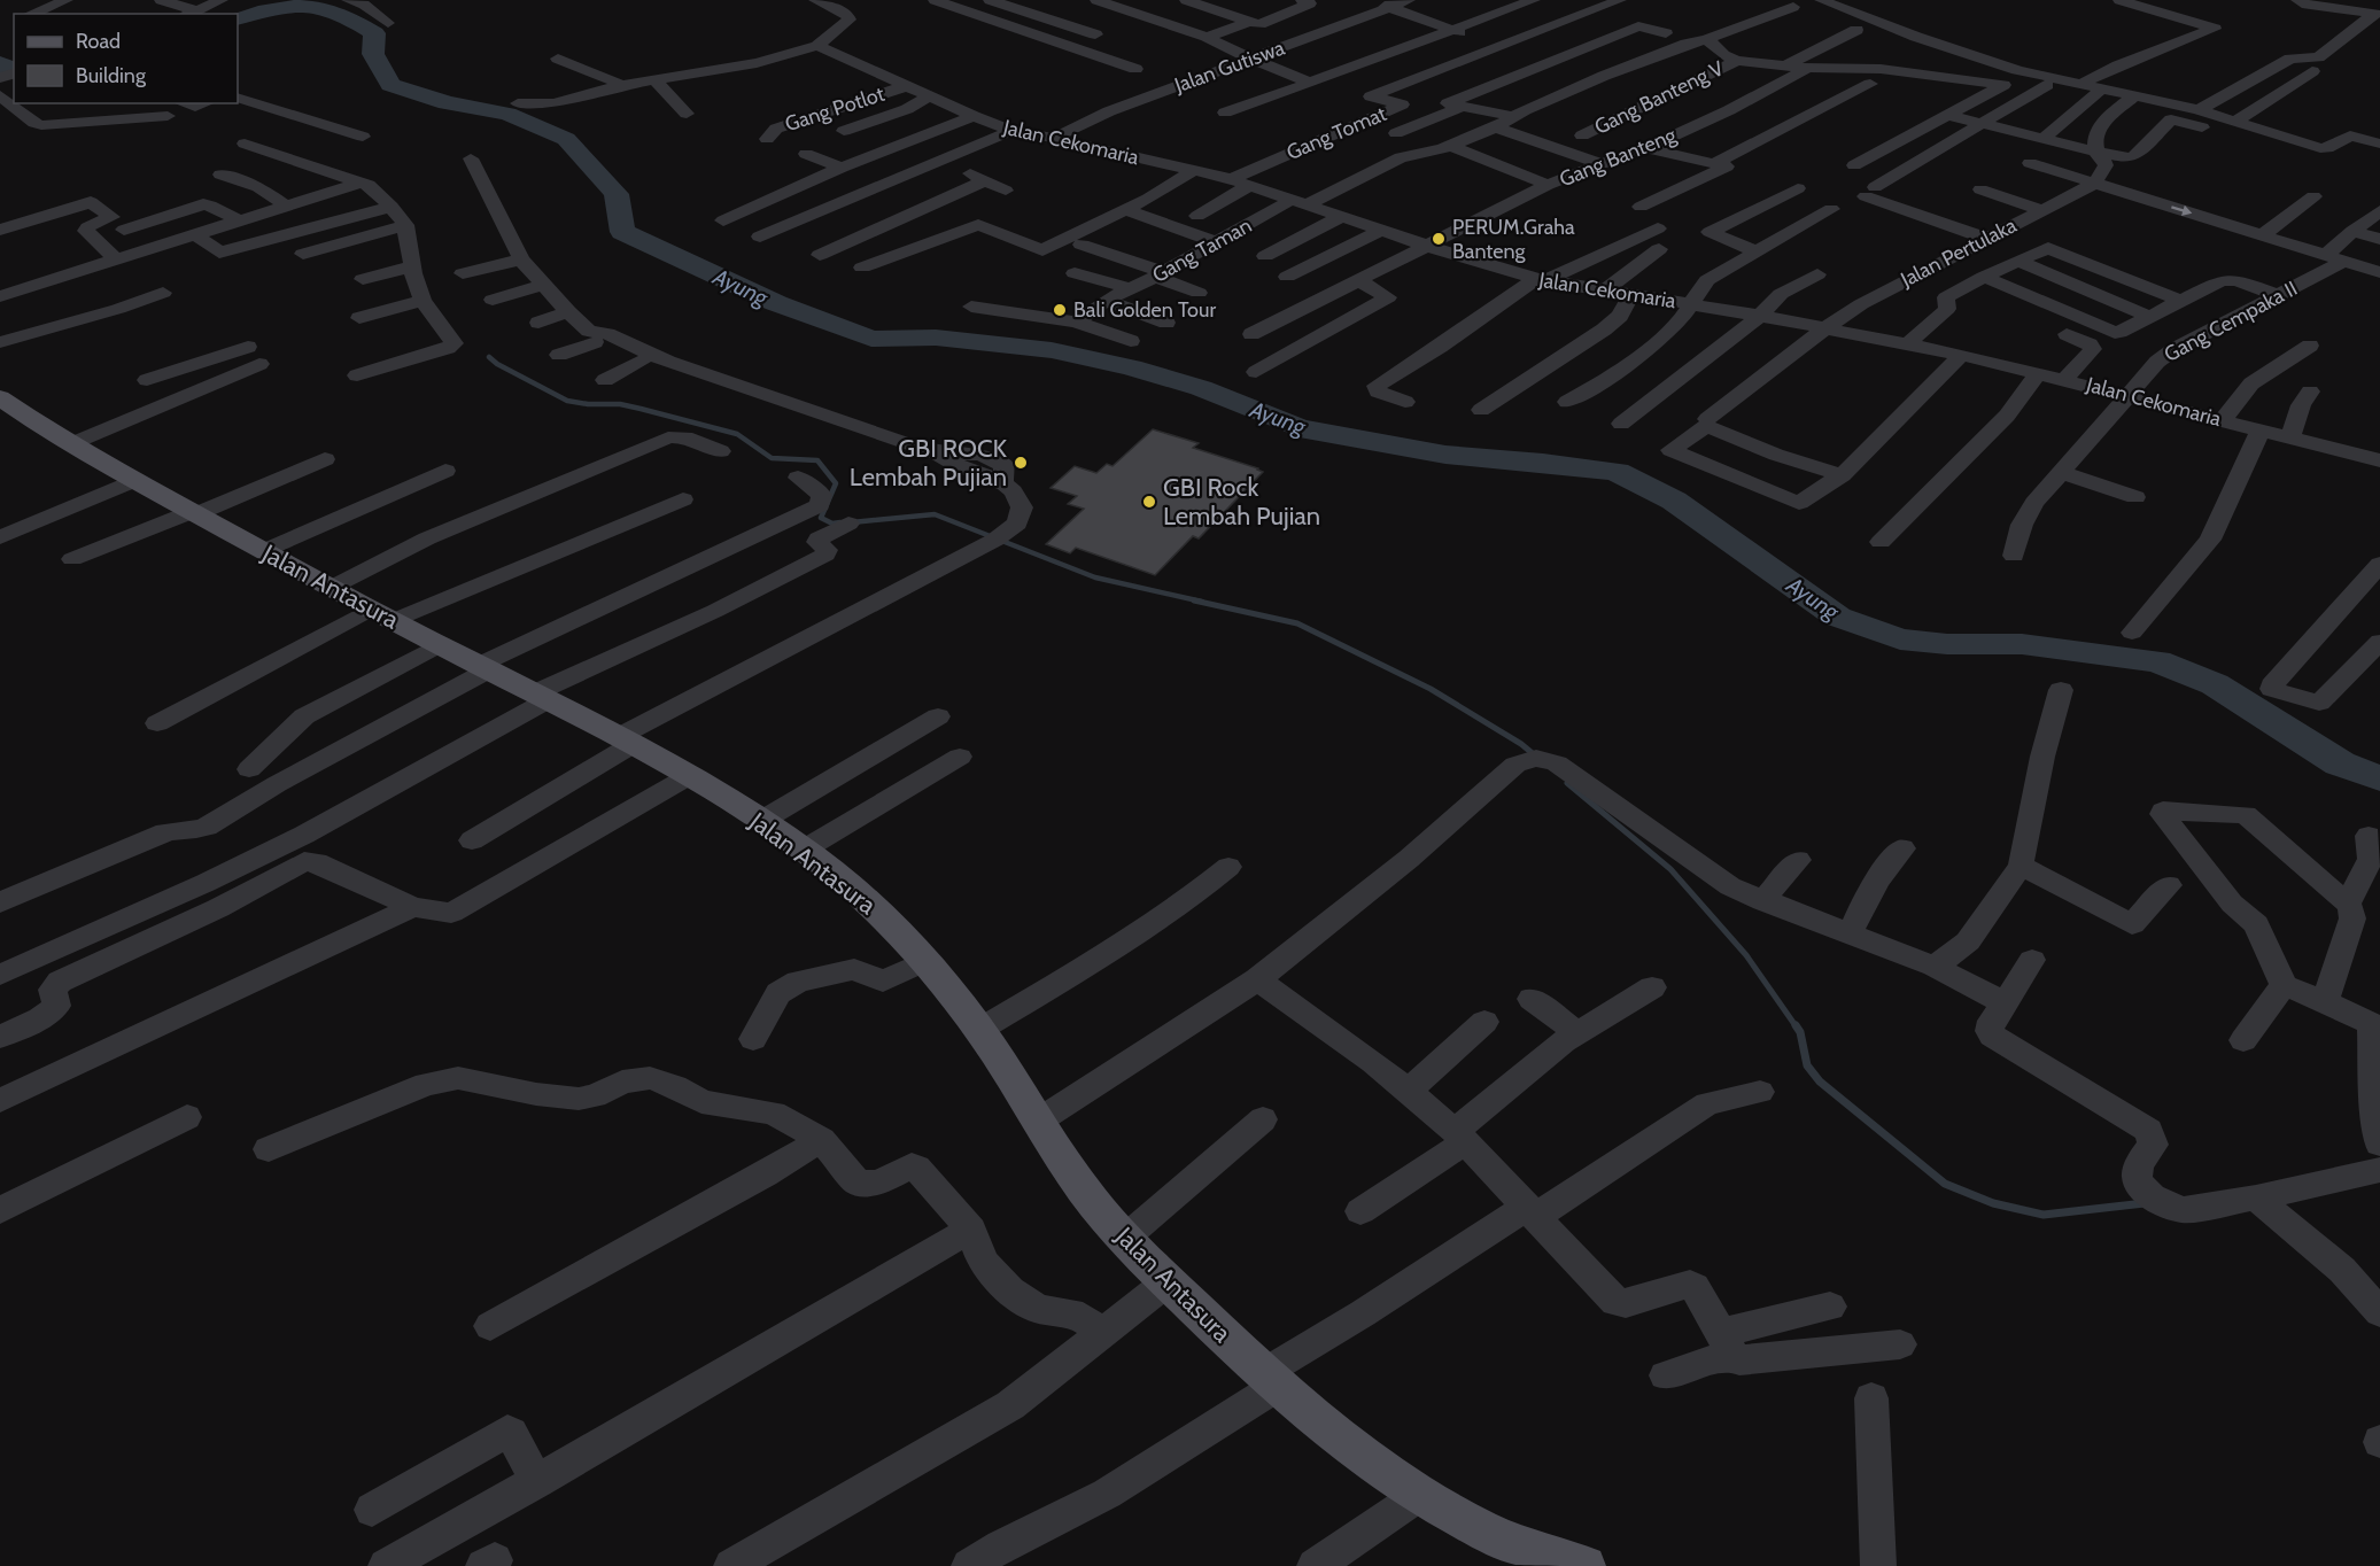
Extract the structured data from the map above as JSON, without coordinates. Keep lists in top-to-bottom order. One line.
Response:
{"streets":{"main road":["Jalan Antasura"],"street":["Jalan Gutiswa","Gang Banteng V","Gang Potlot","Gang Tomat","Jalan Cekomaria","Gang Banteng","Gang Taman","Jalan Pertulaka","Gang Cempaka II"]},"crossings":[["Jalan Gutiswa","Jalan Cekomaria"],["Gang Potlot","Jalan Cekomaria"],["Gang Tomat","Jalan Cekomaria"],["Jalan Cekomaria","Gang Banteng"],["Jalan Cekomaria","Gang Taman"],["Jalan Cekomaria","Jalan Pertulaka"],["Jalan Cekomaria","Gang Cempaka II"]],"water":["Ayung"],"places":["PERUM.Graha Banteng","Bali Golden Tour","GBI ROCK Lembah Pujian","GBI Rock Lembah Pujian"],"legend":["Road","Building"]}
